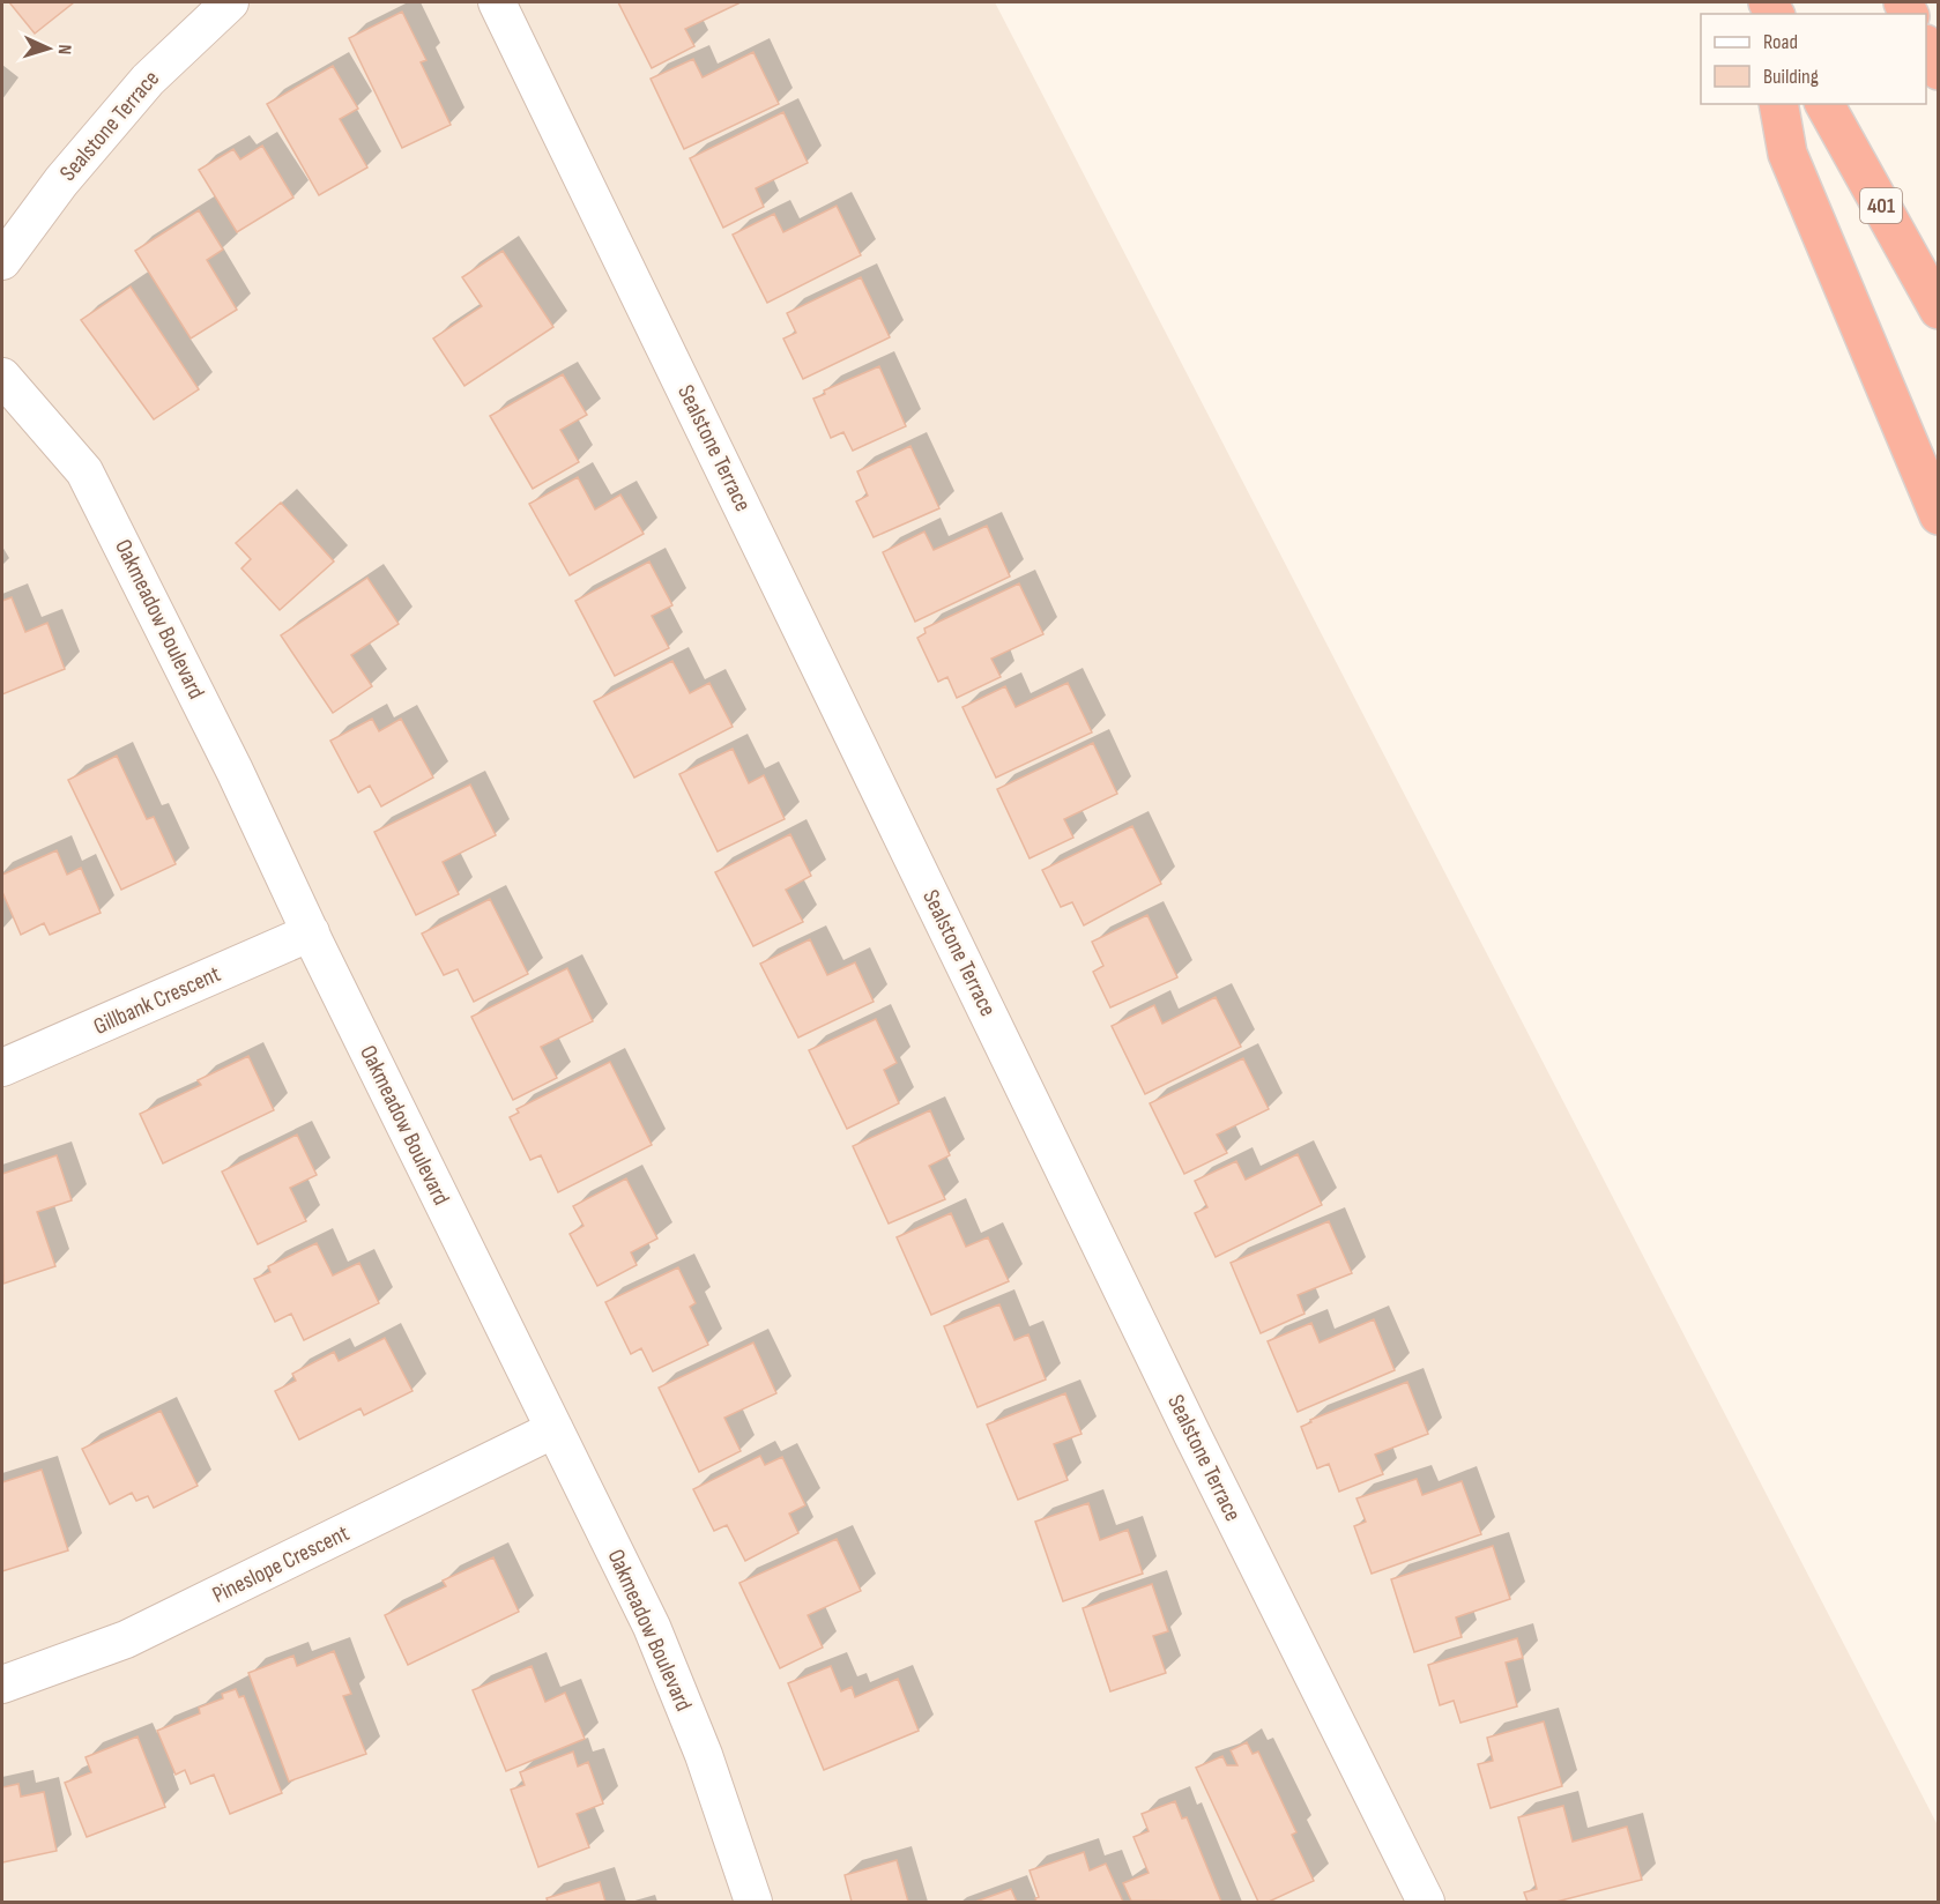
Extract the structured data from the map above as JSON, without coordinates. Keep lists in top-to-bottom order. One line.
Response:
{"streets":{"highway":["401"],"street":["Sealstone Terrace","Oakmeadow Boulevard","Gillbank Crescent","Pineslope Crescent"]},"crossings":[["Oakmeadow Boulevard","Gillbank Crescent"],["Oakmeadow Boulevard","Pineslope Crescent"]],"legend":["Road","Building"],"north":"right"}
